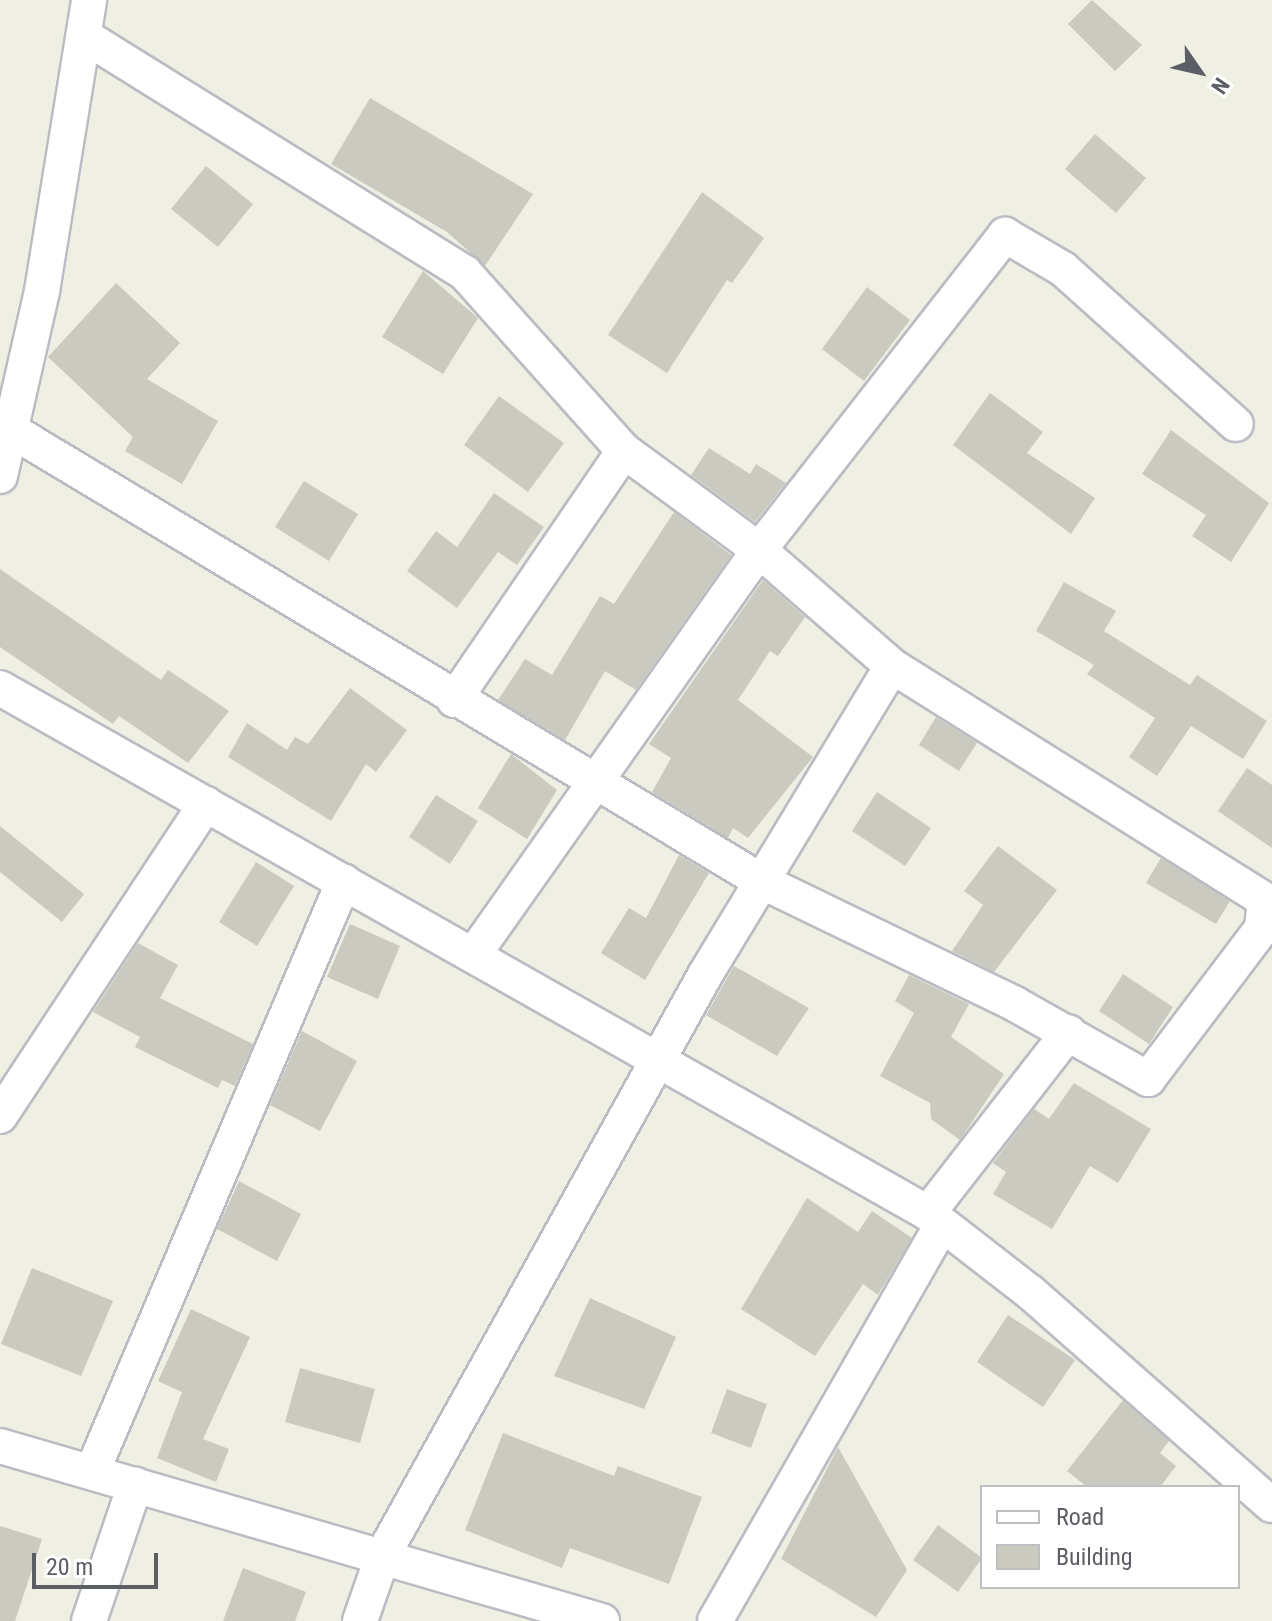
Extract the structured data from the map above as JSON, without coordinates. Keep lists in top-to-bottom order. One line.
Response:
{"legend":["Road","Building"],"scale_bar":"20 m","north":"bottom right"}
